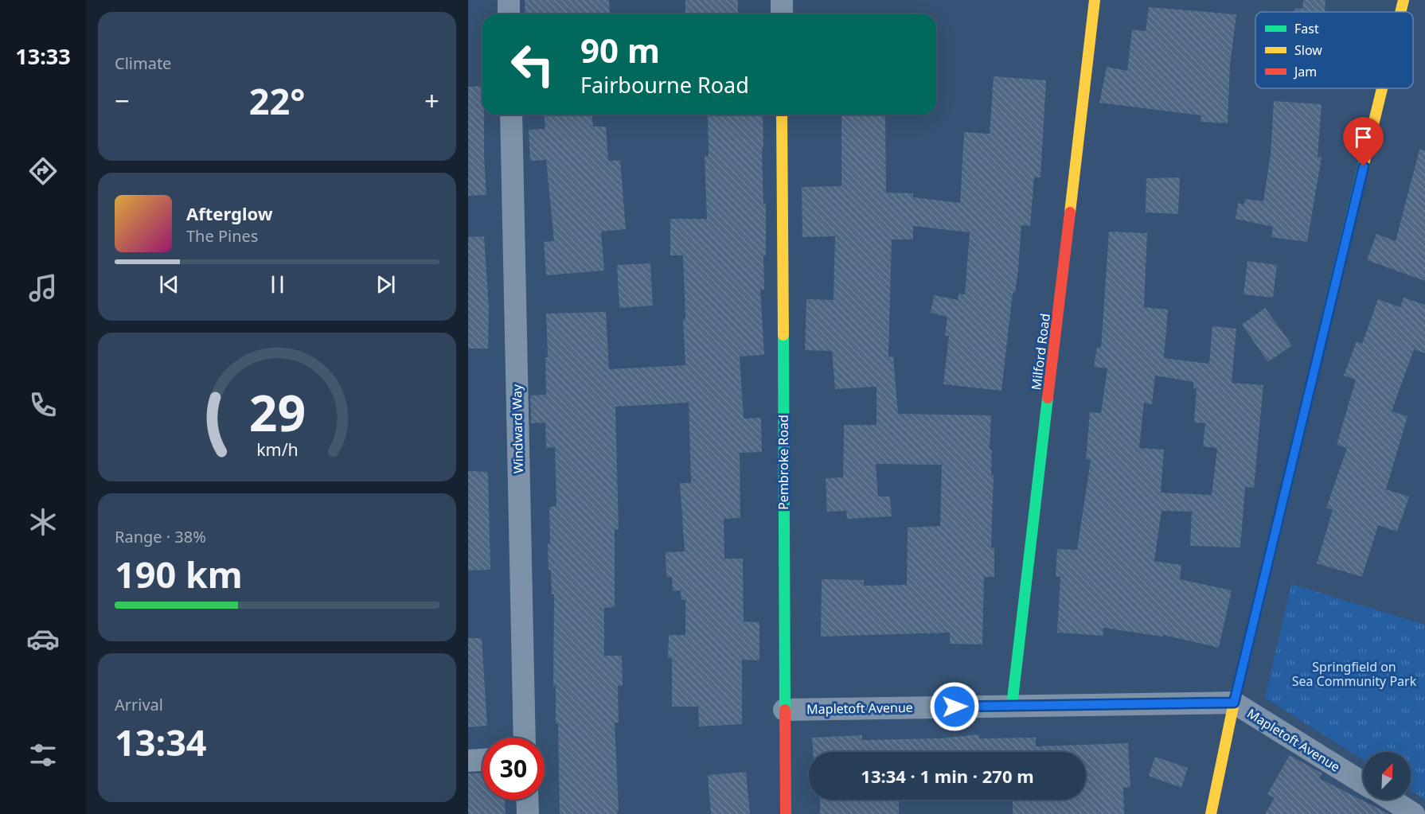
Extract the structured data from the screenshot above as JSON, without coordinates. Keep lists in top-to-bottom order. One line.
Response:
{"streets":{"street":["Milford Road","Windward Way","Pembroke Road","Mapletoft Avenue"]},"crossings":[["Milford Road","Mapletoft Avenue"],["Pembroke Road","Mapletoft Avenue"]],"parks":["Springfield on Sea Community Park"],"legend":["Fast","Slow","Jam"],"north":"top right","page":{"tabs":"13:33","tile":["Climate",["Range · 38%","190 km"],["Arrival","13:34"]],"turn":["90 m","Fairbourne Road"],"heat":["−","22°","+"],"song":["Afterglow","The Pines"],"limit":"30","trip":"13:34 · 1 min · 270 m","gauge":["29","km/h"]}}
